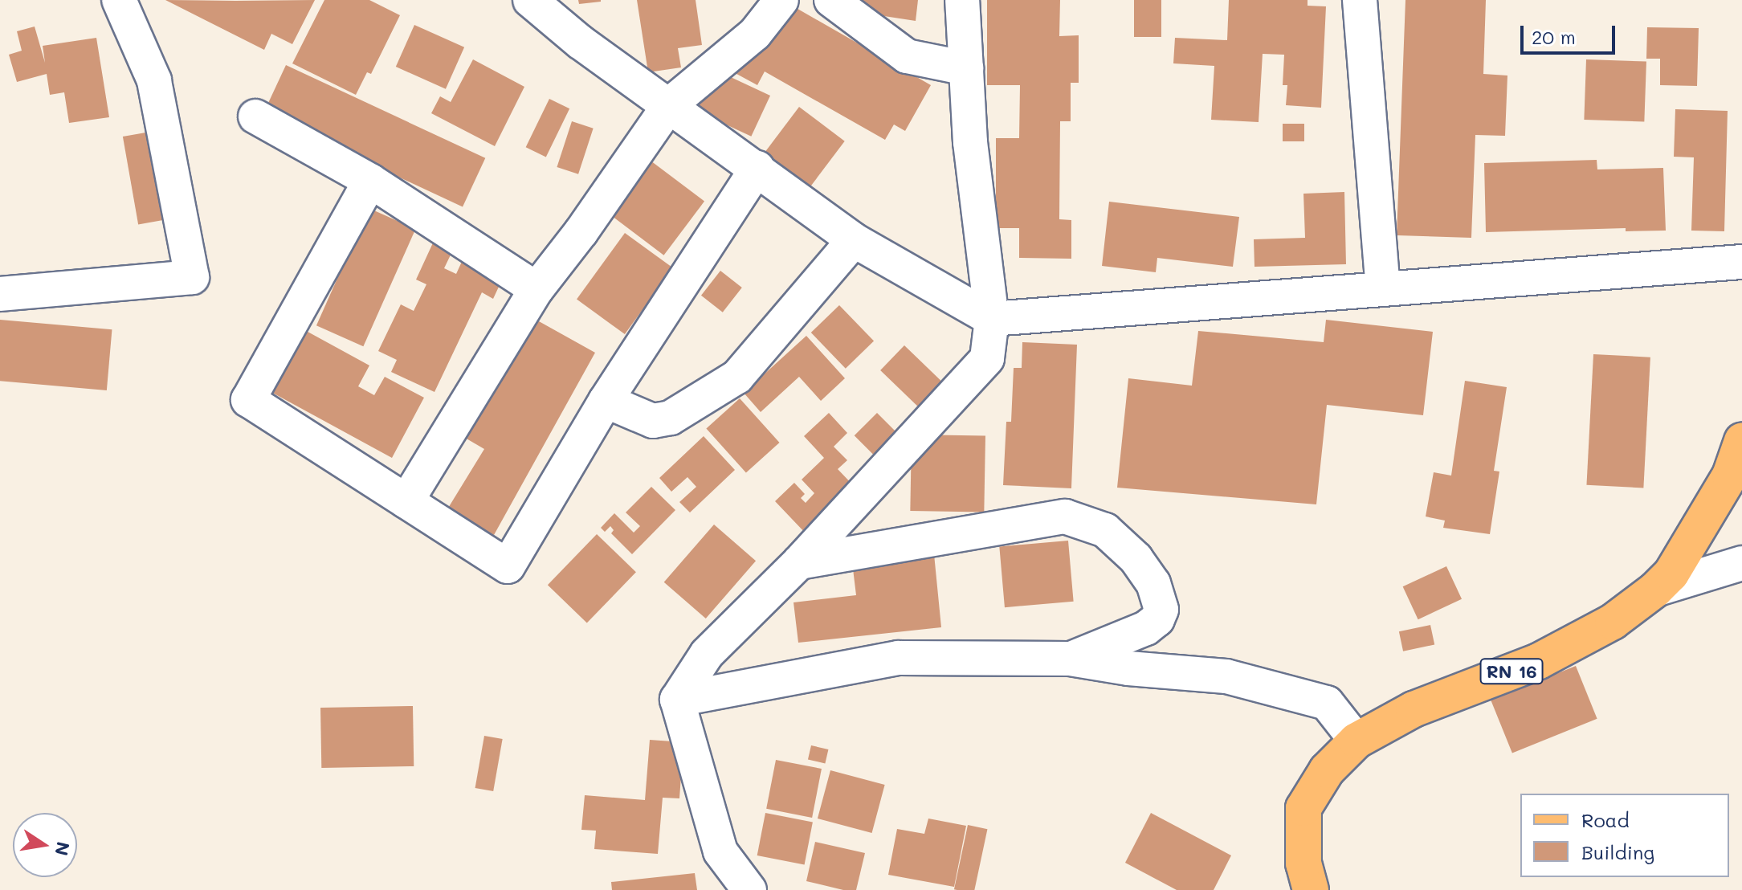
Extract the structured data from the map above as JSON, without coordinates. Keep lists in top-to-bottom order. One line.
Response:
{"streets":{"main road":["RN 16"]},"legend":["Road","Building"],"scale_bar":"20 m","north":"right"}
